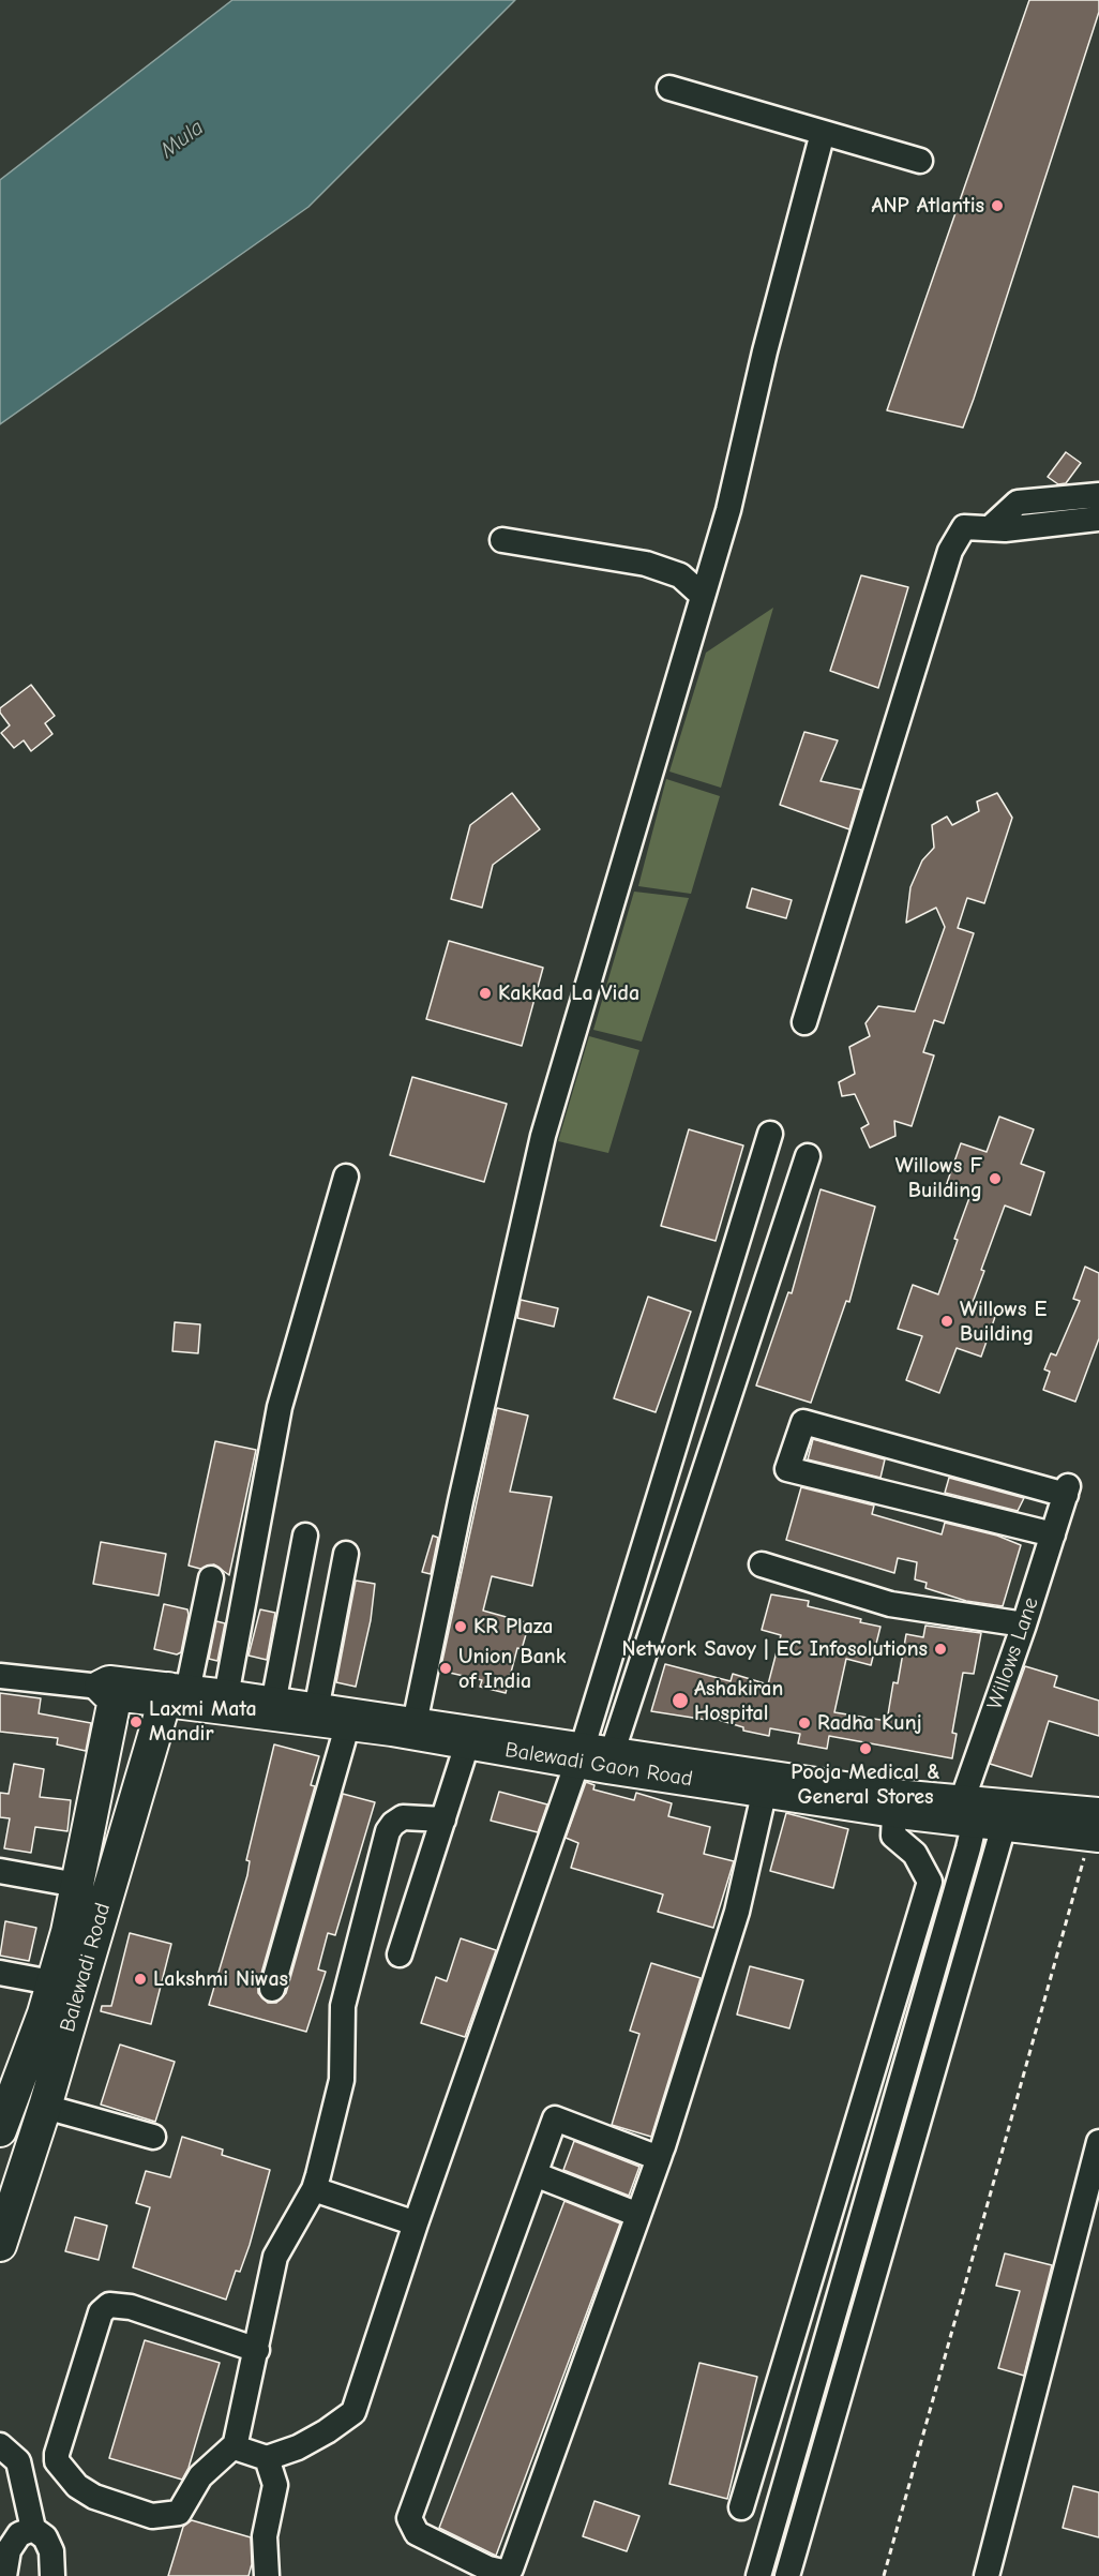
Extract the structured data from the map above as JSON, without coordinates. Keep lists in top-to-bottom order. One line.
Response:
{"streets":{"main road":["Balewadi Gaon Road","Balewadi Road"],"street":["Willows Lane"]},"crossings":[["Willows Lane","Balewadi Gaon Road"],["Balewadi Gaon Road","Balewadi Road"]],"water":["Mula"],"places":["ANP Atlantis","Kakkad La Vida","Willows F Building","Willows E Building","KR Plaza","Network Savoy | EC Infosolutions","Union Bank of India","Ashakiran Hospital","Laxmi Mata Mandir","Radha Kunj","Pooja Medical & General Stores","Lakshmi Niwas"]}
